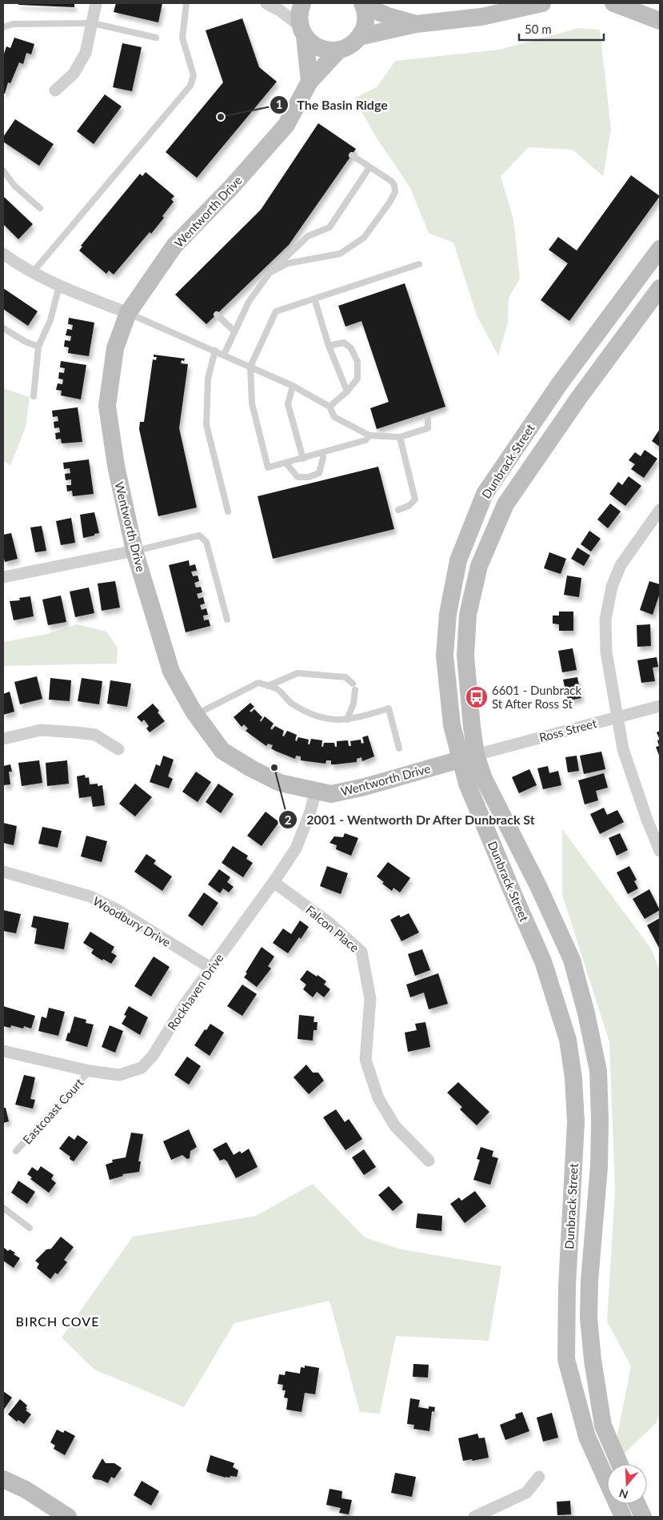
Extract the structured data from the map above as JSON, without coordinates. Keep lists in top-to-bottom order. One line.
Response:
{"streets":{"main road":["Wentworth Drive","Dunbrack Street"],"street":["Ross Street","Woodbury Drive","Falcon Place","Rockhaven Drive"],"lane":["Eastcoast Court"]},"crossings":[["Wentworth Drive","Dunbrack Street"],["Wentworth Drive","Ross Street"],["Wentworth Drive","Rockhaven Drive"],["Dunbrack Street","Ross Street"],["Woodbury Drive","Rockhaven Drive"],["Falcon Place","Rockhaven Drive"],["Rockhaven Drive","Eastcoast Court"]],"districts":["BIRCH COVE"],"places":{"other":["The Basin Ridge","2001 - Wentworth Dr After Dunbrack St"],"bus stop":["6601 - Dunbrack St After Ross St"]},"scale_bar":"50 m","north":"bottom"}
